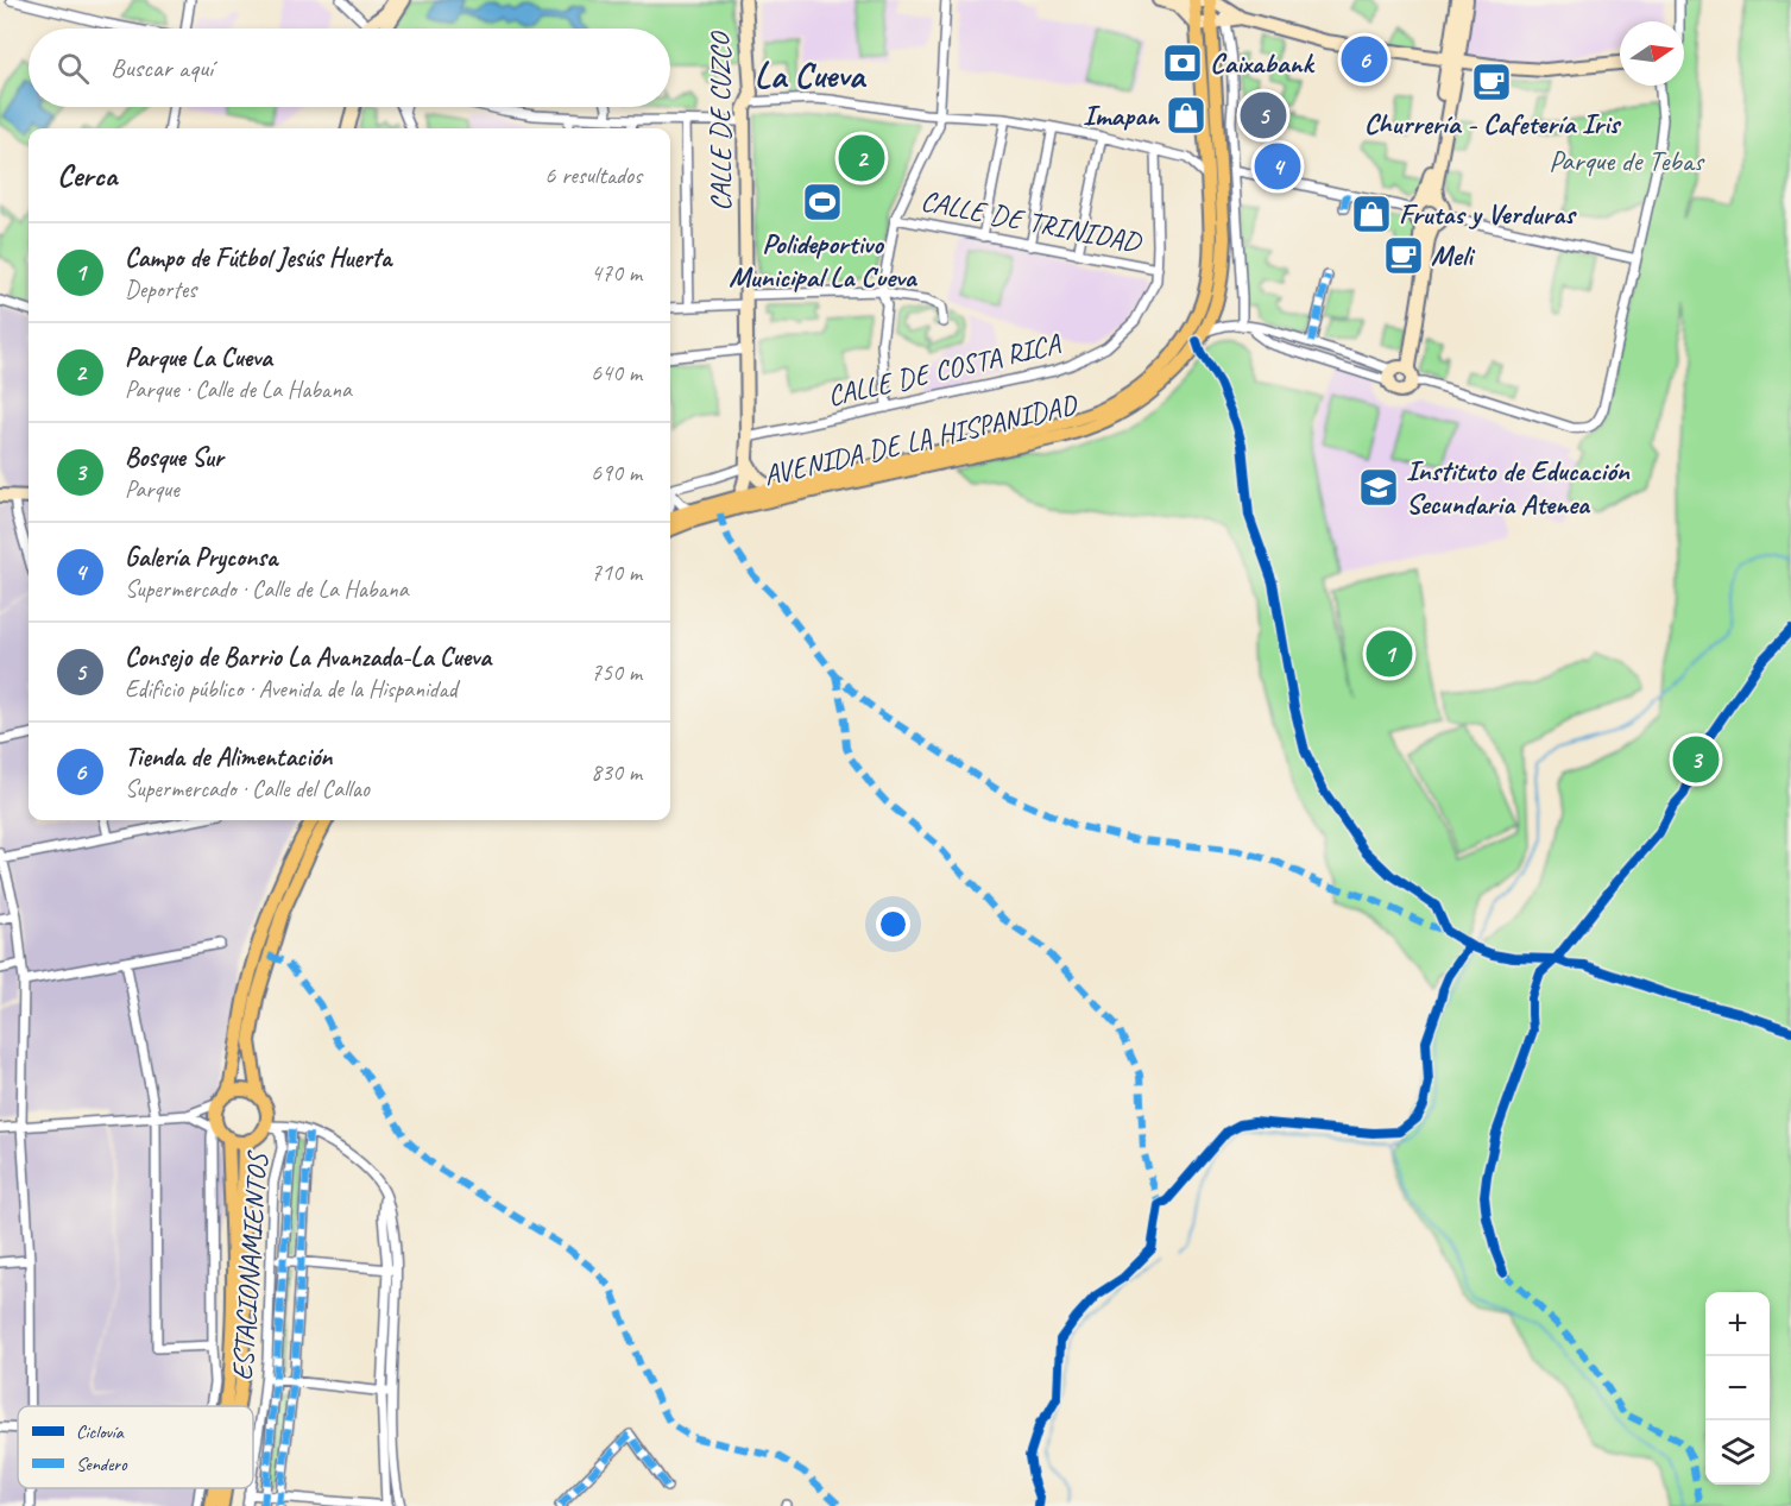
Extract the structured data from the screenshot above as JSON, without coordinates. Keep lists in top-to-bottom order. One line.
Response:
{"streets":{"main road":["AVENIDA DE LA HISPANIDAD"],"street":["CALLE DE CUZCO","CALLE DE TRINIDAD","CALLE DE COSTA RICA","ESTACIONAMIENTOS"]},"crossings":[["CALLE DE CUZCO","CALLE DE COSTA RICA"],["CALLE DE CUZCO","AVENIDA DE LA HISPANIDAD"],["CALLE DE TRINIDAD","CALLE DE COSTA RICA"]],"districts":["La Cueva"],"parks":["Parque de Tebas"],"places":{"bank":["Caixabank"],"cafe":["Churrería - Cafetería Iris","Meli"],"shop":["Imapan","Frutas y Verduras"],"sports":["Polideportivo Municipal La Cueva"],"school or university":["Instituto de Educación Secundaria Atenea"]},"legend":["Ciclovía","Sendero"],"north":"right","page":{"search":"Buscar aquí","pins":["6","5","2","4","1","3"],"heading":["Cerca","6 resultados"],"list":[{"mark":"1","name":"Campo de Fútbol Jesús Huerta","note":"Deportes","value":"470 m"},{"mark":"2","name":"Parque La Cueva","note":"Parque · Calle de La Habana","value":"640 m"},{"mark":"3","name":"Bosque Sur","note":"Parque","value":"690 m"},{"mark":"4","name":"Galería Pryconsa","note":"Supermercado · Calle de La Habana","value":"710 m"},{"mark":"5","name":"Consejo de Barrio La Avanzada-La Cueva","note":"Edificio público · Avenida de la Hispanidad","value":"750 m"},{"mark":"6","name":"Tienda de Alimentación","note":"Supermercado · Calle del Callao","value":"830 m"}],"map_buttons":["+","−"]}}
